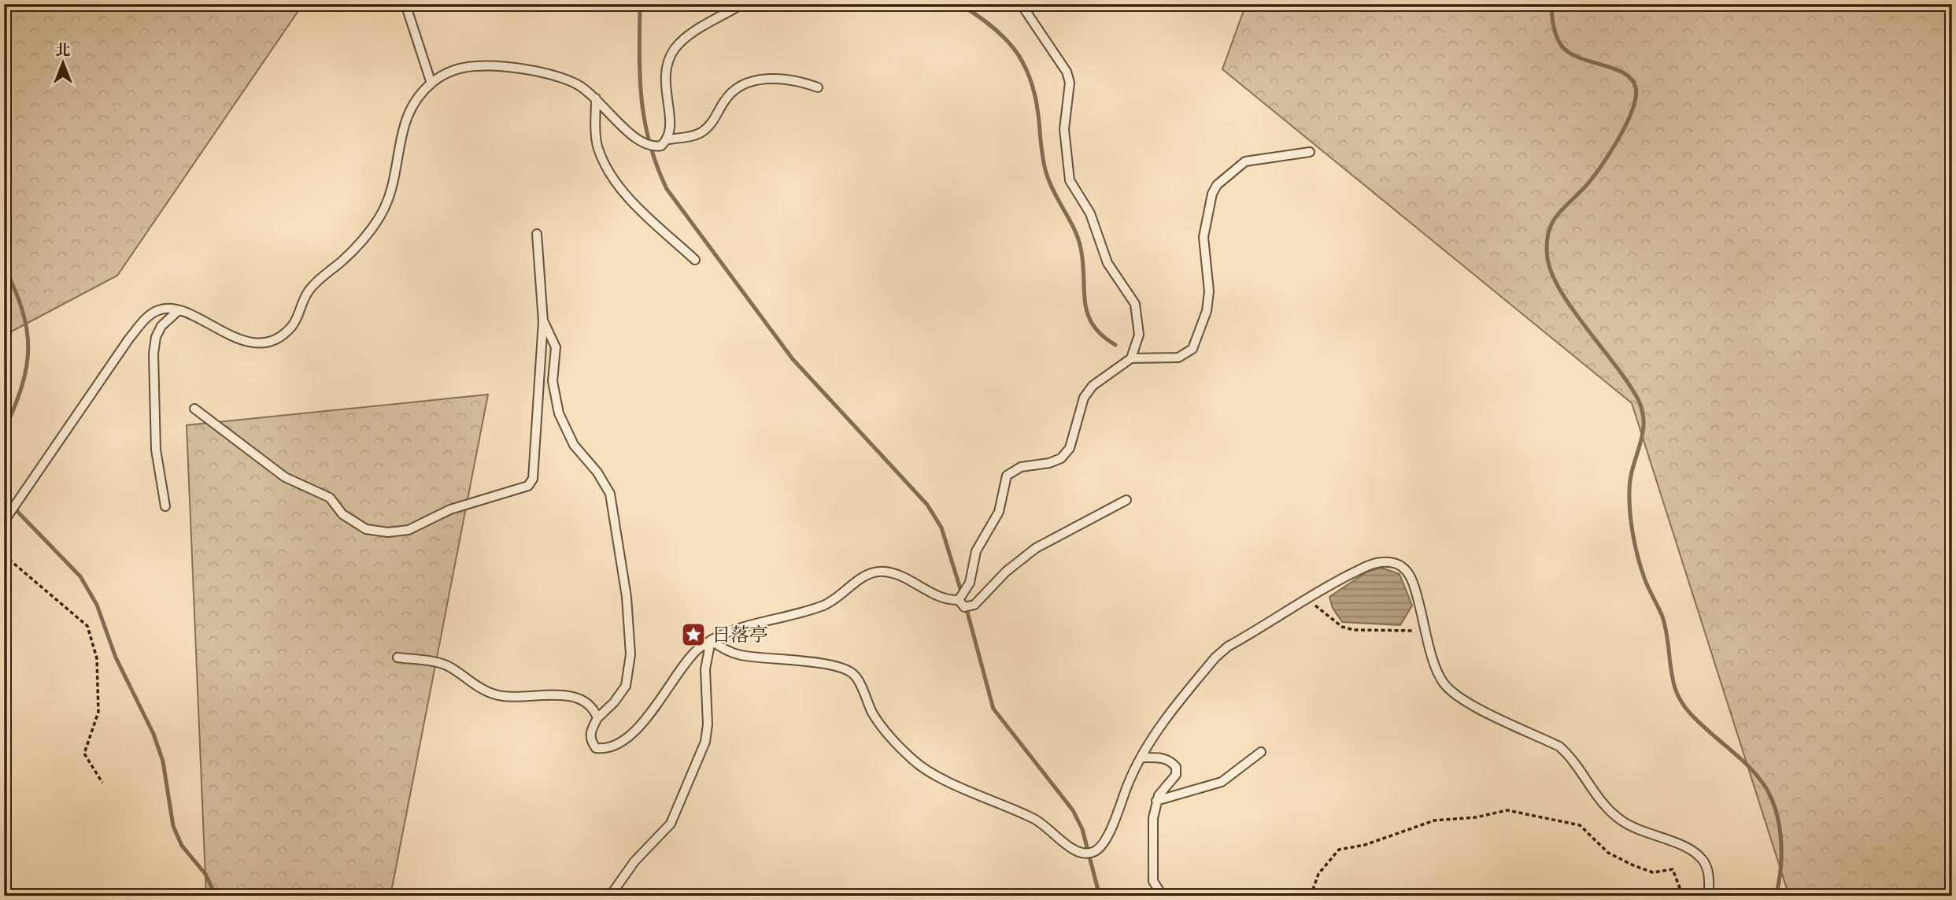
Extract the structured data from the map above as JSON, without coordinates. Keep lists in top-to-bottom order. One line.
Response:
{"places":{"place":["日落亭"]},"north":"top"}
